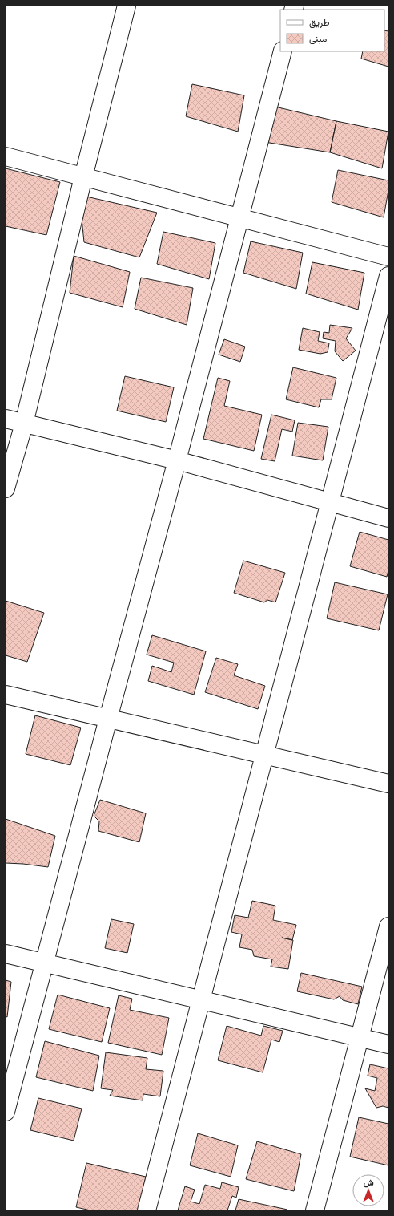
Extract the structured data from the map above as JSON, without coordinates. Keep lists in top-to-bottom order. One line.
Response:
{"legend":["طريق","مبنى"],"north":"top"}
